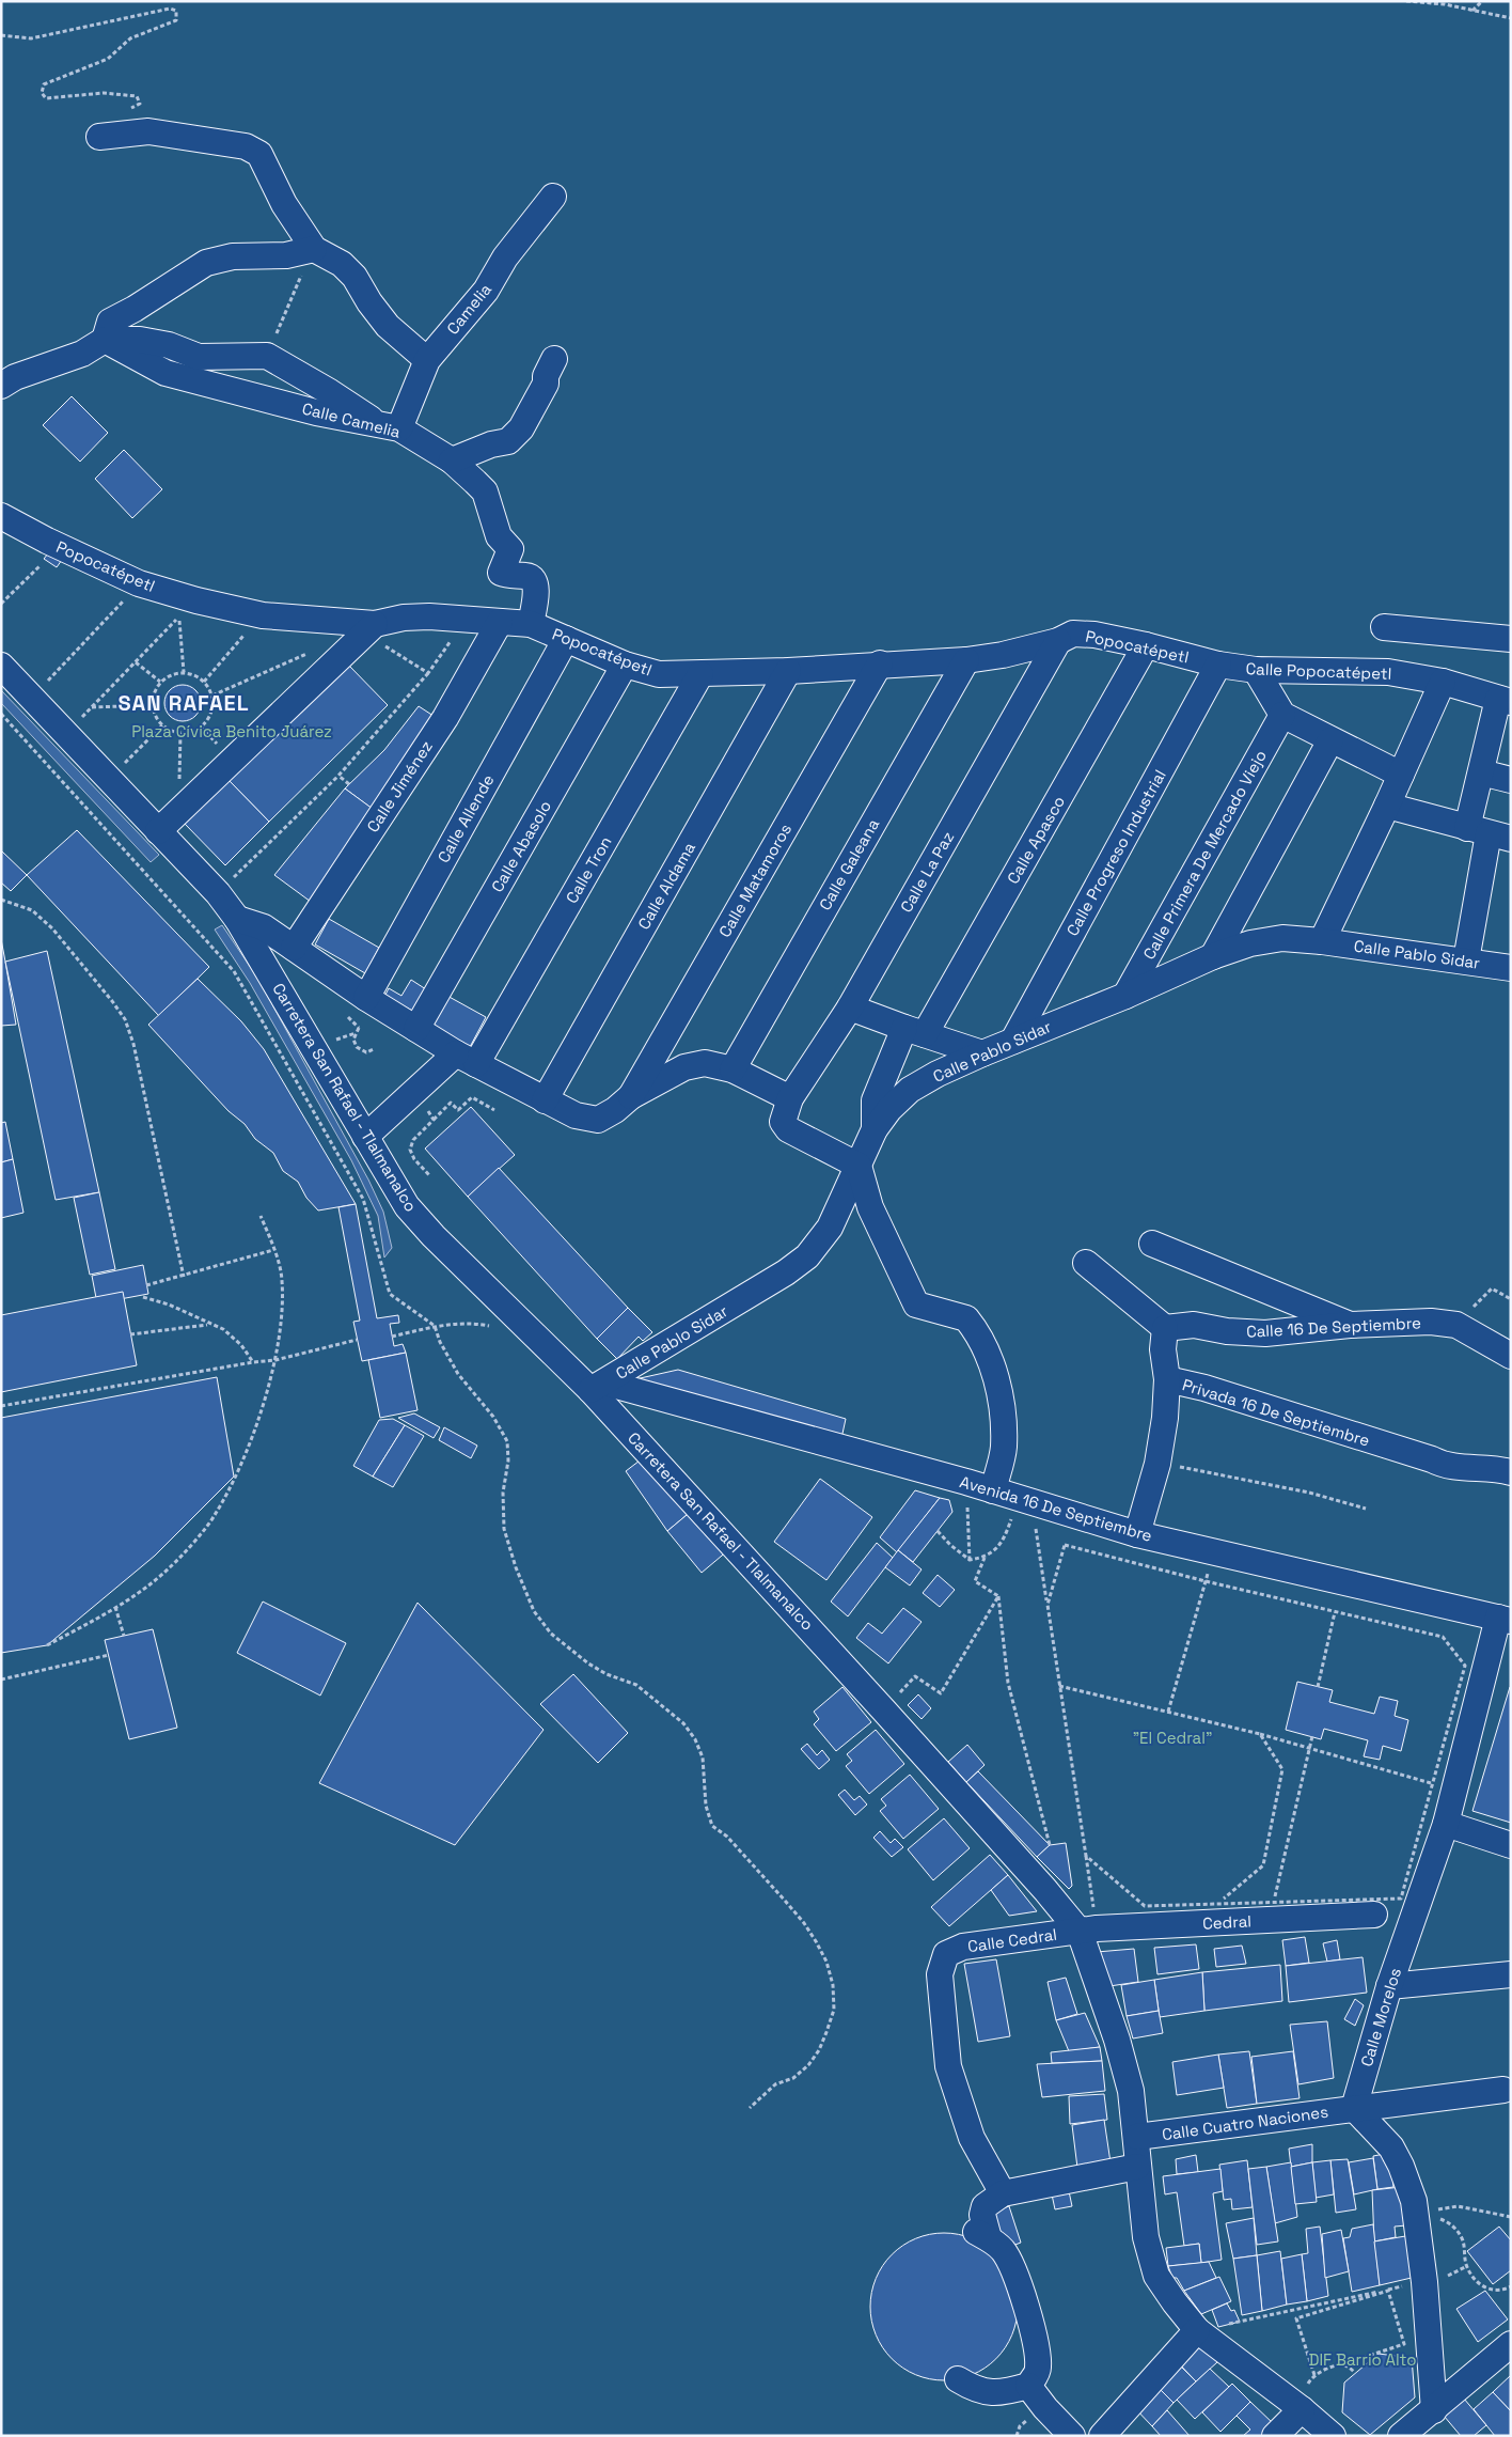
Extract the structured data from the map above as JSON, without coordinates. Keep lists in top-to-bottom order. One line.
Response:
{"streets":{"street":["Camelia","Calle Camelia","Popocatépetl","Calle Popocatépetl","Calle Jiménez","Calle Allende","Calle Apasco","Calle Abasolo","Calle Progreso Industrial","Calle Primera De Mercado Viejo","Calle Galeana","Calle Tron","Calle La Paz","Calle Matamoros","Calle Aldama","Calle Pablo Sidar","Carretera San Rafael - Tlalmanalco","Calle 16 De Septiembre","Privada 16 De Septiembre","Avenida 16 De Septiembre","Cedral","Calle Cedral","Calle Morelos","Calle Cuatro Naciones"]},"crossings":[["Camelia","Calle Camelia"],["Calle Camelia","Popocatépetl"],["Popocatépetl","Calle Popocatépetl"],["Popocatépetl","Calle Jiménez"],["Popocatépetl","Calle Allende"],["Popocatépetl","Calle Apasco"],["Popocatépetl","Calle Abasolo"],["Popocatépetl","Calle Progreso Industrial"],["Popocatépetl","Calle Galeana"],["Popocatépetl","Calle Tron"],["Popocatépetl","Calle La Paz"],["Popocatépetl","Calle Matamoros"],["Popocatépetl","Calle Aldama"],["Calle Popocatépetl","Calle Progreso Industrial"],["Calle Apasco","Calle Pablo Sidar"],["Calle Progreso Industrial","Calle Pablo Sidar"],["Calle Primera De Mercado Viejo","Calle Pablo Sidar"],["Calle Tron","Carretera San Rafael - Tlalmanalco"],["Calle La Paz","Calle Pablo Sidar"],["Calle Pablo Sidar","Carretera San Rafael - Tlalmanalco"],["Calle Pablo Sidar","Avenida 16 De Septiembre"],["Carretera San Rafael - Tlalmanalco","Avenida 16 De Septiembre"],["Carretera San Rafael - Tlalmanalco","Cedral"],["Carretera San Rafael - Tlalmanalco","Calle Cedral"],["Carretera San Rafael - Tlalmanalco","Calle Cuatro Naciones"],["Avenida 16 De Septiembre","Calle Morelos"],["Cedral","Calle Cedral"],["Calle Morelos","Calle Cuatro Naciones"]],"districts":["SAN RAFAEL"],"parks":["Plaza Cívica Benito Juárez","\"El Cedral\"","DIF Barrio Alto"]}
